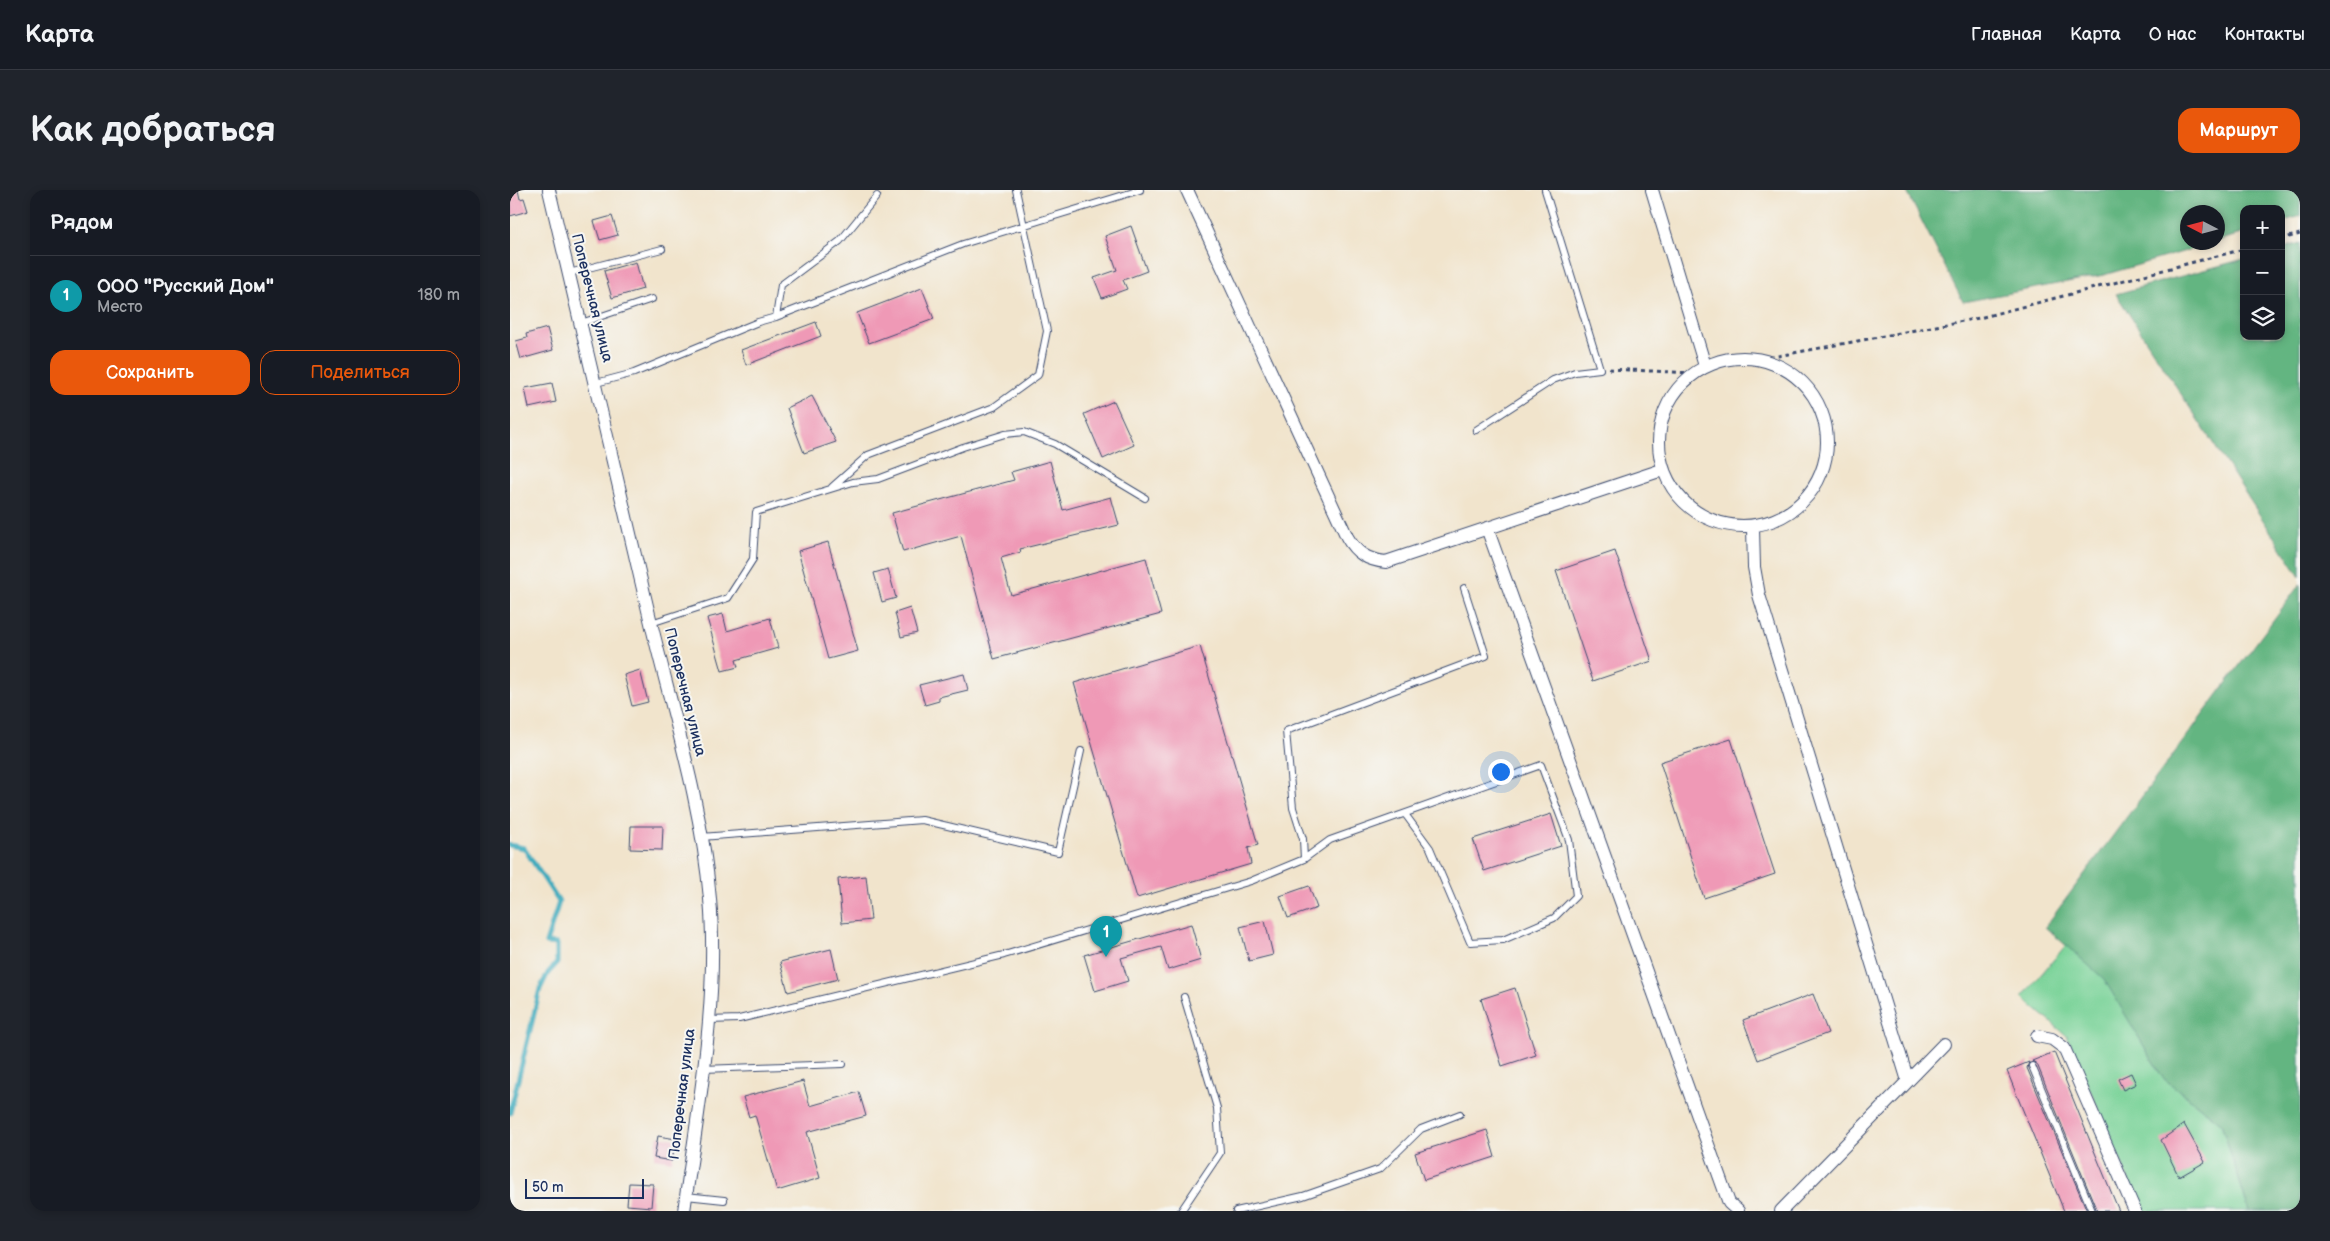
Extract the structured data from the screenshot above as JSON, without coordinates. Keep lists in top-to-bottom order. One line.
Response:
{"streets":{"street":["Поперечная улица"]},"scale_bar":"50 m","north":"left","page":{"header":"Карта","nav":["Главная","Карта","О нас","Контакты"],"buttons":["Маршрут",["Сохранить","Поделиться"]],"title":"Как добраться","heading":"Рядом","map_buttons":["+","−"],"list":[{"mark":"1","name":"ООО \"Русский Дом\"","note":"Место","value":"180 m"}],"pins":"1","scale":"50 m"}}
